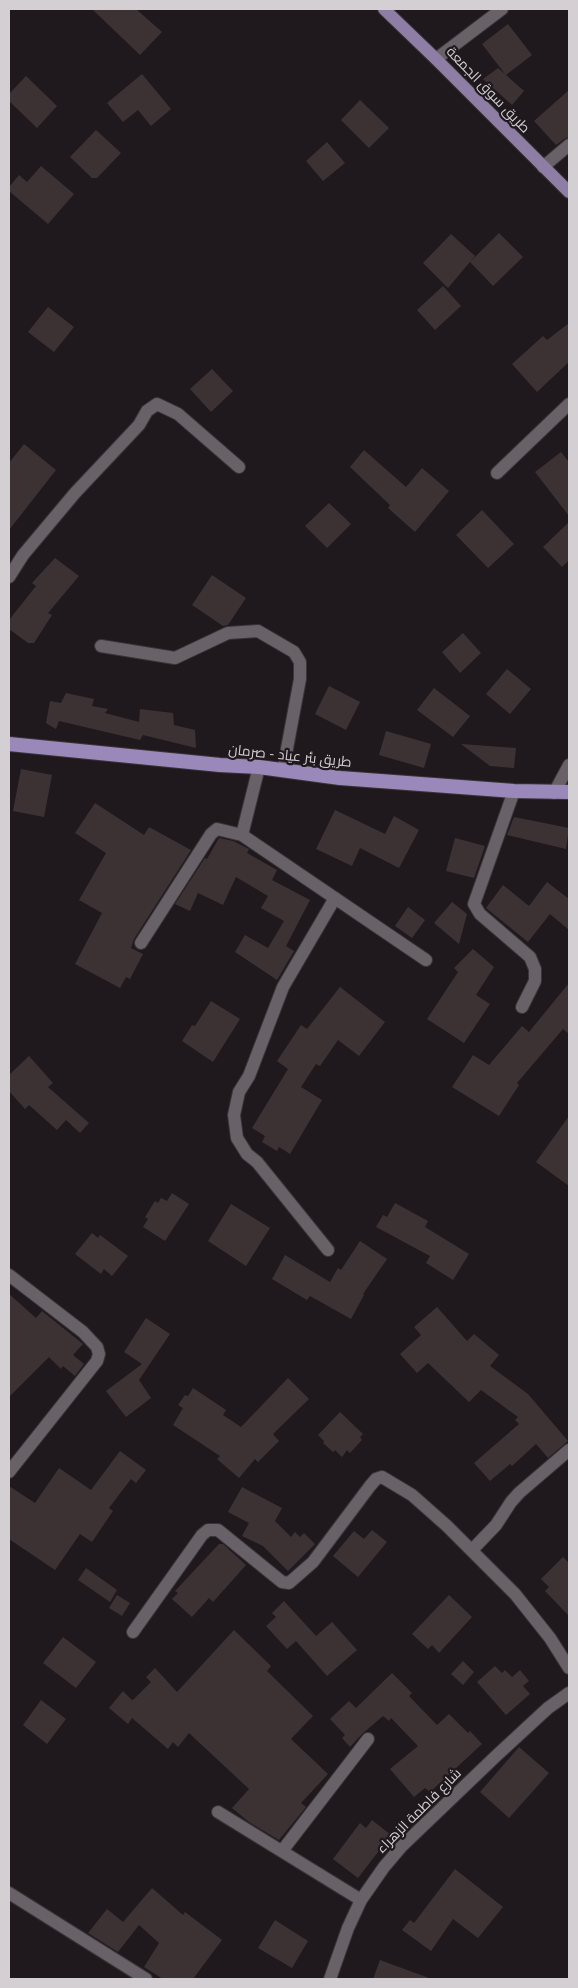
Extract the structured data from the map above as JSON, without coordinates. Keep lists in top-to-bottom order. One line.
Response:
{"streets":{"highway":["طريق بئر عياد - صرمان"],"main road":["طريق سوق الجمعة"],"street":["شارع فاطمة الزهراء"]}}
